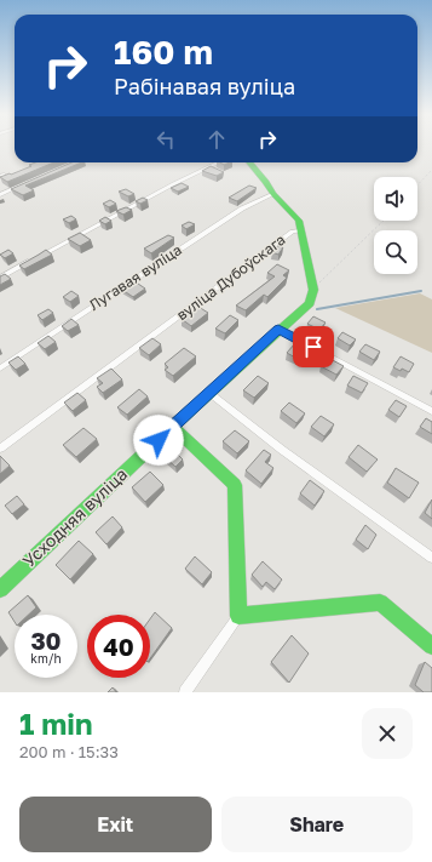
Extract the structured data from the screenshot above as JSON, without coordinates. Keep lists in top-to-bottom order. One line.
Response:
{"streets":{"street":["Лугавая вуліца","вуліца Дубоўскага","Усходняя вуліца"]},"page":{"turn":["160 m","Рабінавая вуліца"],"speed":"30 km/h","limit":"40","heading":["1 min","200 m · 15:33"],"buttons":["Exit","Share"]}}
